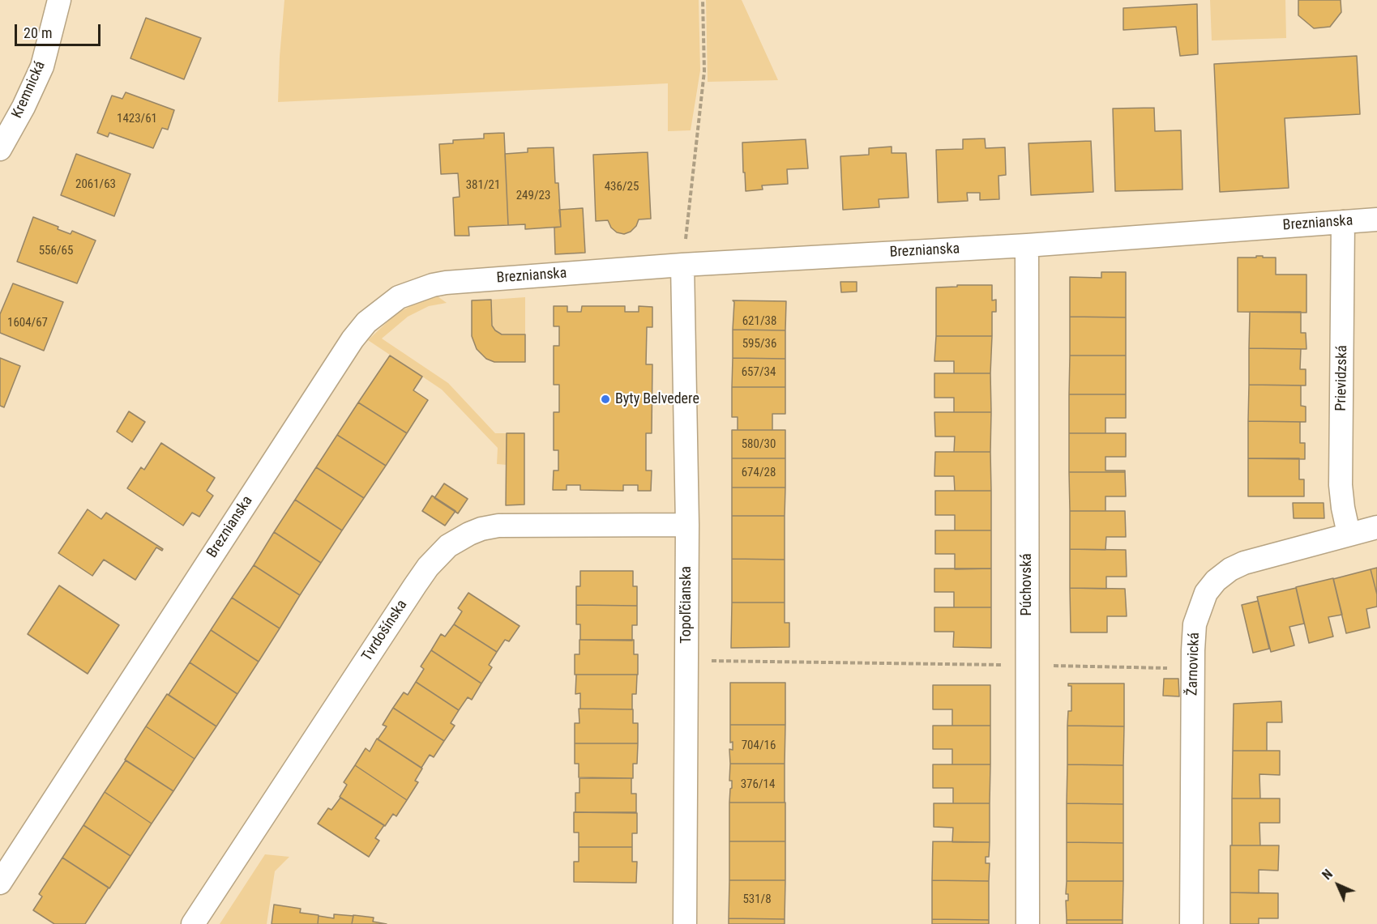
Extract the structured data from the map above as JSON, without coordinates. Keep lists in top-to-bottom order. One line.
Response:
{"streets":{"street":["Kremnická","Breznianska","Prievidzská","Púchovská","Topoľčianska","Tvrdošínska","Žarnovická"]},"crossings":[["Breznianska","Prievidzská"],["Breznianska","Púchovská"],["Breznianska","Topoľčianska"],["Prievidzská","Žarnovická"],["Topoľčianska","Tvrdošínska"]],"places":["Byty Belvedere"],"house_numbers":["1423/61","2061/63","381/21","436/25","249/23","556/65","621/38","1604/67","595/36","657/34","580/30","674/28","704/16","376/14","531/8"],"scale_bar":"20 m","north":"top left"}
